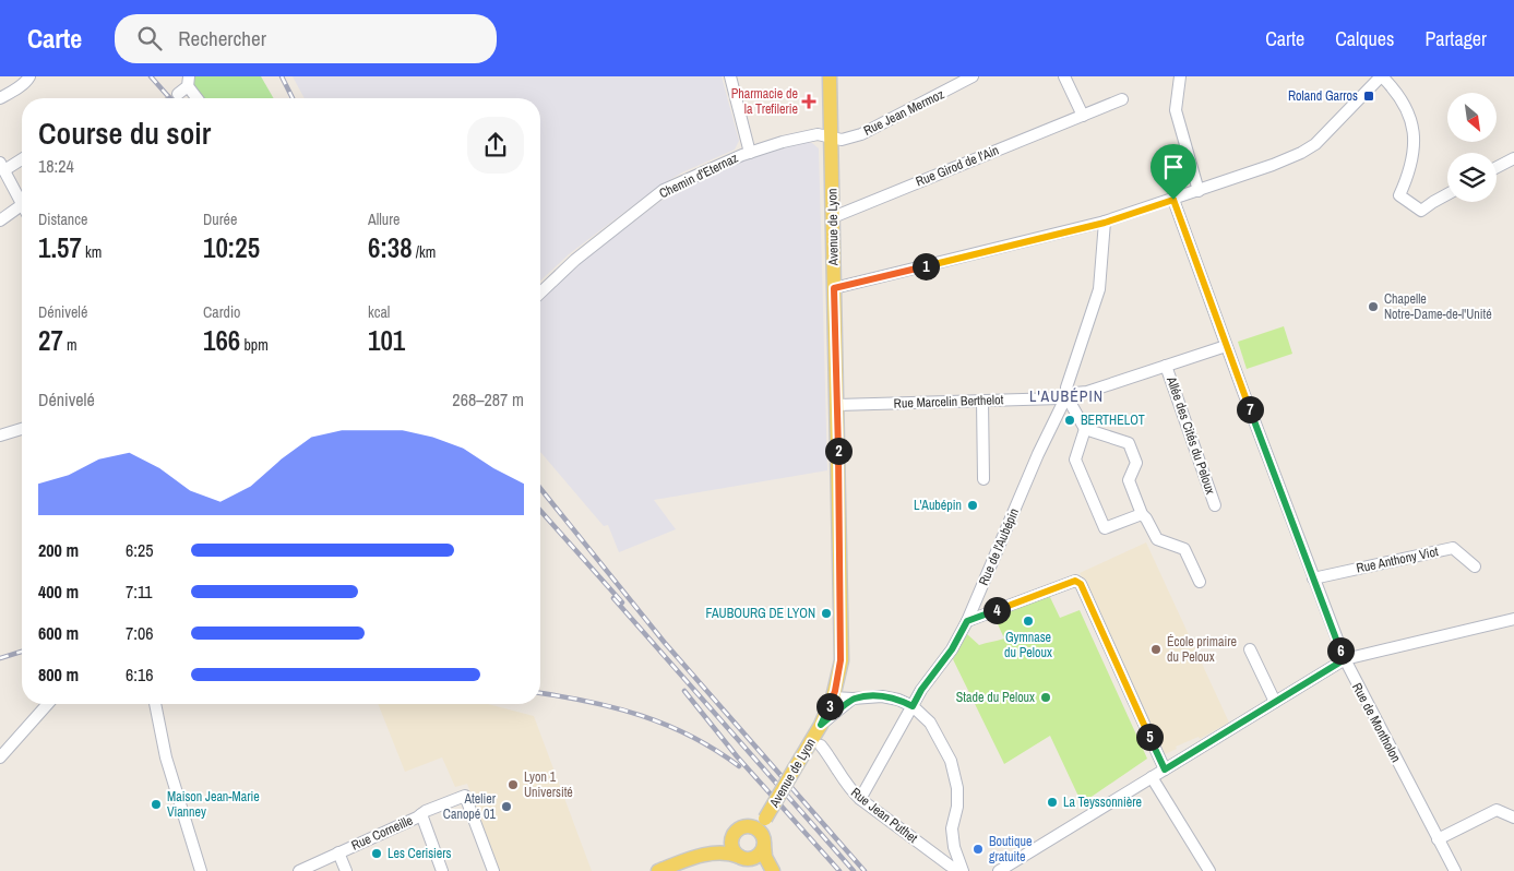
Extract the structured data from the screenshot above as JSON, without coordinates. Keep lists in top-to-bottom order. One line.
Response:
{"streets":{"main road":["Avenue de Lyon"],"street":["Rue Jean Mermoz","Rue Girod de l'Ain","Chemin d'Eternaz","Rue Marcelin Berthelot","Allée des Cités du Peloux","Rue de l'Aubépin","Rue Anthony Viot","Rue de Montholon","Rue Jean Puthet","Rue Corneille"]},"crossings":[["Rue Jean Mermoz","Chemin d'Eternaz"],["Rue Jean Mermoz","Avenue de Lyon"],["Rue Girod de l'Ain","Avenue de Lyon"],["Chemin d'Eternaz","Avenue de Lyon"],["Avenue de Lyon","Rue Marcelin Berthelot"],["Rue Marcelin Berthelot","Allée des Cités du Peloux"],["Rue Marcelin Berthelot","Rue de l'Aubépin"],["Rue Marcelin Berthelot","Rue de Montholon"],["Rue de l'Aubépin","Rue Jean Puthet"],["Rue Anthony Viot","Rue de Montholon"]],"districts":["L'AUBÉPIN"],"places":{"transit":["Roland Garros"],"health":["Pharmacie de la Trefilerie"],"other":["Chapelle Notre-Dame-de-l'Unité","BERTHELOT","L'Aubépin","FAUBOURG DE LYON","Gymnase du Peloux","École primaire du Peloux","Stade du Peloux","Lyon 1 Université","La Teyssonnière","Maison Jean-Marie Vianney","Atelier Canopé 01","Boutique gratuite","Les Cerisiers"]},"north":"bottom right","page":{"header":"Carte","search":"Rechercher","nav":["Carte","Calques","Partager"],"heading":["Course du soir","18:24"],"stats":[["Distance","1.57 km"],["Durée","10:25"],["Allure","6:38 /km"],["Dénivelé","27 m"],["Cardio","166 bpm"],["kcal","101"]],"pins":["1","7","2","4","6","3","5"],"chart":["Dénivelé","268–287 m"],"list":[{"name":"200 m","note":"6:25"},{"name":"400 m","note":"7:11"},{"name":"600 m","note":"7:06"},{"name":"800 m","note":"6:16"}]}}
